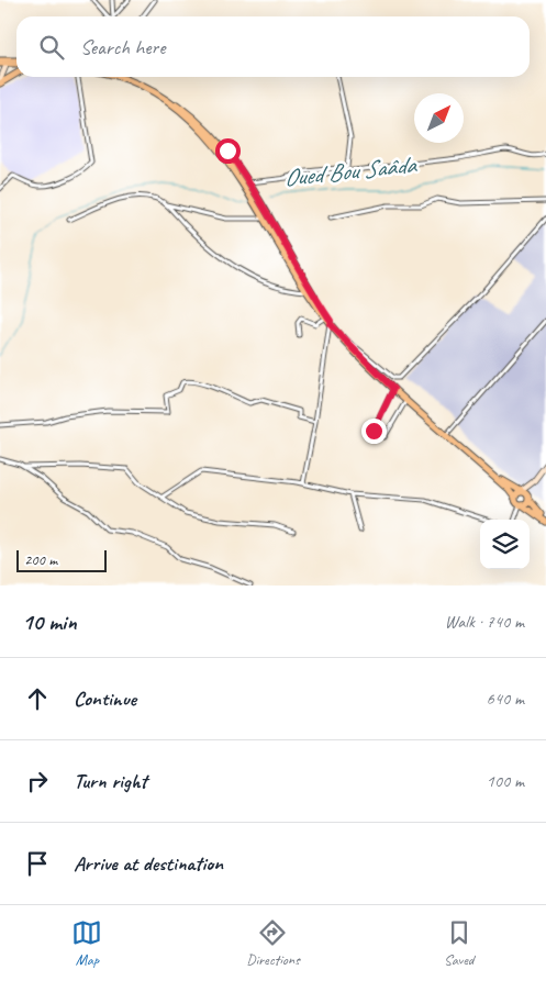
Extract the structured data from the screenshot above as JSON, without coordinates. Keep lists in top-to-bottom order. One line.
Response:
{"water":["Oued Bou Saâda"],"scale_bar":"200 m","north":"top right","page":{"search":"Search here","scale":"200 m","heading":["10 min","Walk · 740 m"],"list":[["Continue","640 m"],["Turn right","100 m"],"Arrive at destination"],"nav":["Map","Directions","Saved"]}}
